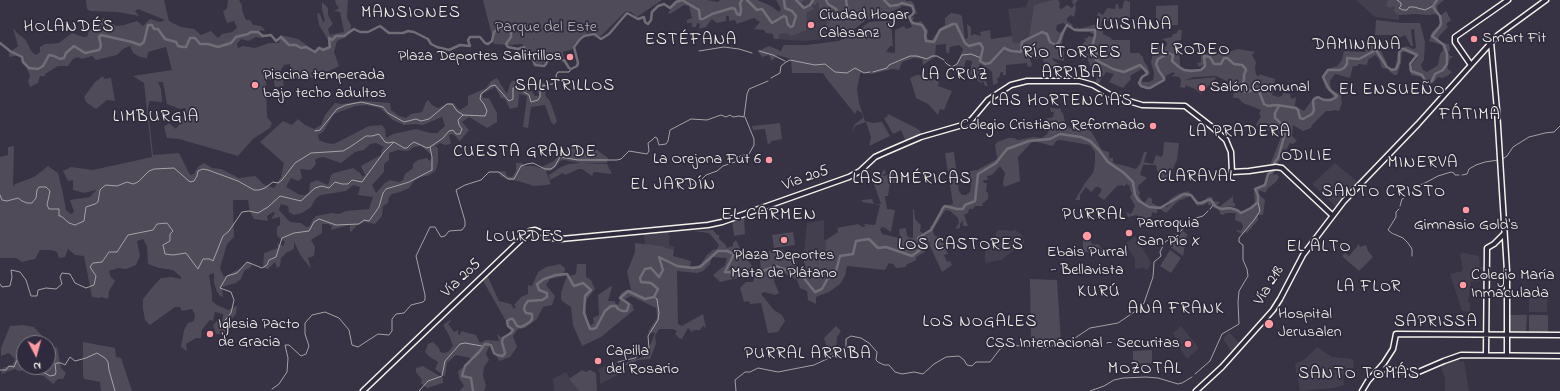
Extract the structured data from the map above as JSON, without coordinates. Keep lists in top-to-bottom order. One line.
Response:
{"streets":{"main road":["Vía 205","Vía 218"]},"crossings":[["Vía 205","Vía 218"]],"districts":["MANSIONES","LUISIANA","HOLANDÉS","ESTÉFANA","DAMINANA","EL RODEO","RÍO TORRES ARRIBA","LA CRUZ","SALITRILLOS","EL ENSUEÑO","LAS HORTENCIAS","FÁTIMA","LIMBURGIA","LA PRADERA","CUESTA GRANDE","ODILIE","MINERVA","CLARAVAL","LAS AMÉRICAS","EL JARDÍN","SANTO CRISTO","EL CARMEN","PURRAL","LOURDES","LOS CASTORES","EL ALTO","LA FLOR","KURÚ","ANA FRANK","LOS NOGALES","SAPRISSA","PURRAL ARRIBA","MOZOTAL","SANTO TOMÁS"],"parks":["Parque del Este"],"places":["Ciudad Hogar Calasanz","Smart Fit","Plaza Deportes Salitrillos","Piscina temperada bajo techo adultos","Salón Comunal","Colegio Cristiano Reformado","La Orejona Fut 6","Gimnasio Gold's","Parroquia San Pío X","Ebais Purral - Bellavista","Plaza Deportes Mata de Plátano","Colegio María Inmaculada","Hospital Jerusalen","Iglesia Pacto de Gracia","CSS Internacional - Securitas","Capilla del Rosario"],"north":"bottom"}
